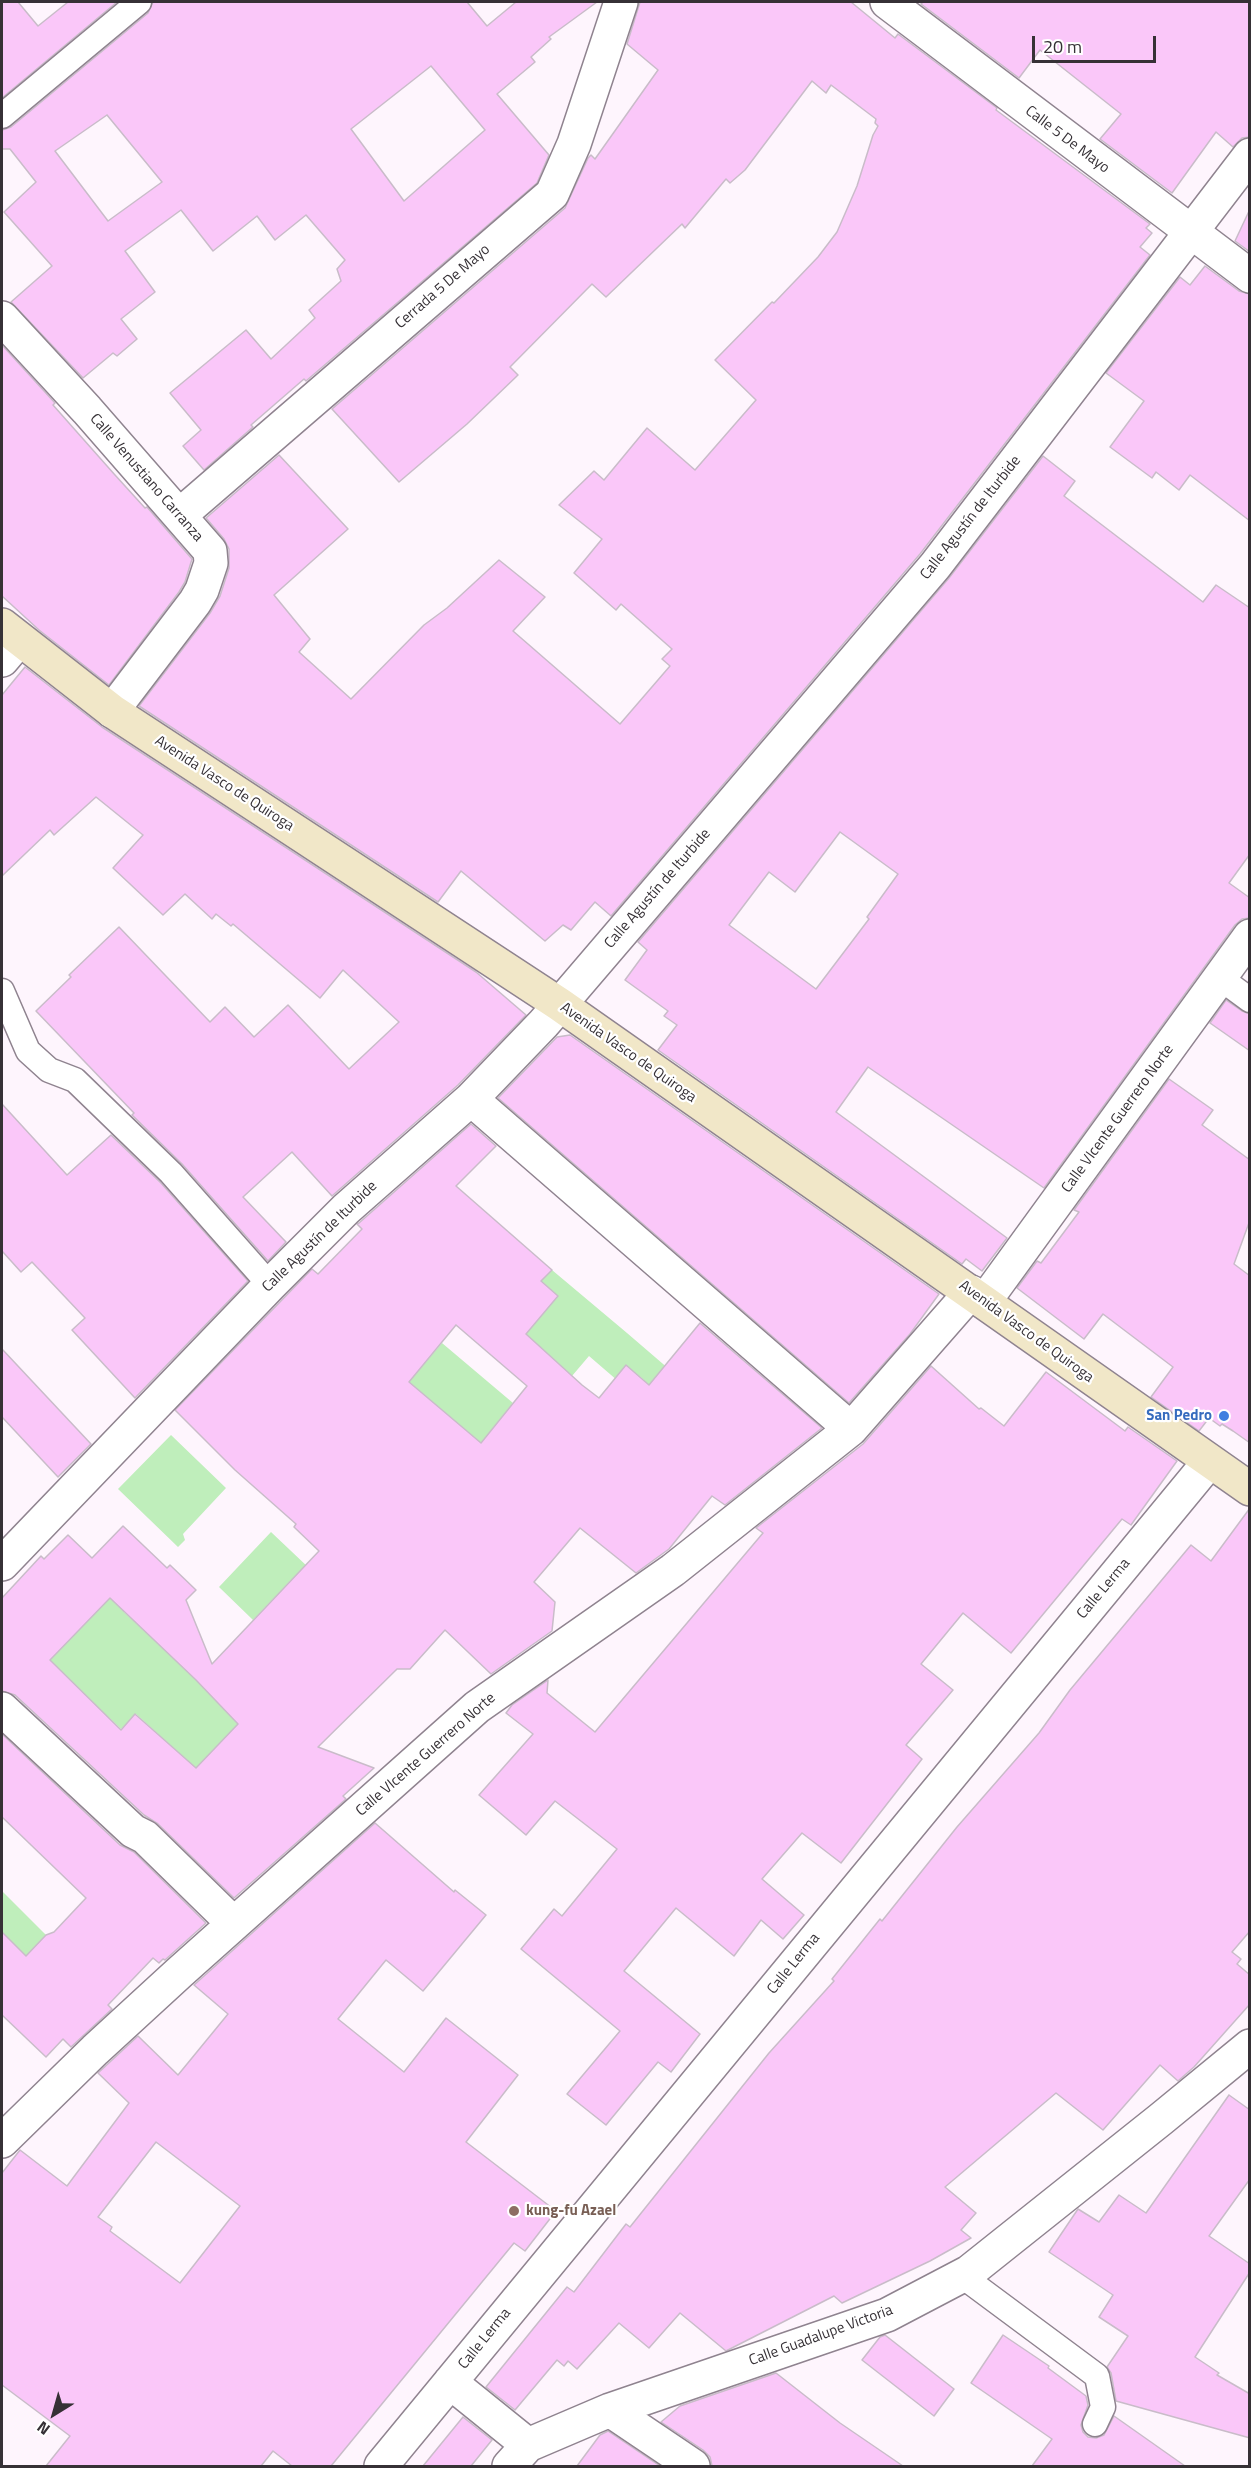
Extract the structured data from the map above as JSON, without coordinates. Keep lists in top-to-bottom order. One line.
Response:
{"streets":{"street":["Calle 5 De Mayo","Cerrada 5 De Mayo","Calle Venustiano Carranza","Calle Agustín de Iturbide","Avenida Vasco de Quiroga","Calle VIcente Guerrero Norte","Calle Lerma","Calle Guadalupe Victoria"]},"crossings":[["Calle 5 De Mayo","Calle Agustín de Iturbide"],["Cerrada 5 De Mayo","Calle Venustiano Carranza"],["Calle Venustiano Carranza","Avenida Vasco de Quiroga"],["Calle Agustín de Iturbide","Avenida Vasco de Quiroga"],["Avenida Vasco de Quiroga","Calle VIcente Guerrero Norte"],["Avenida Vasco de Quiroga","Calle Lerma"]],"places":["San Pedro","kung-fu Azael"],"scale_bar":"20 m","north":"bottom left"}
